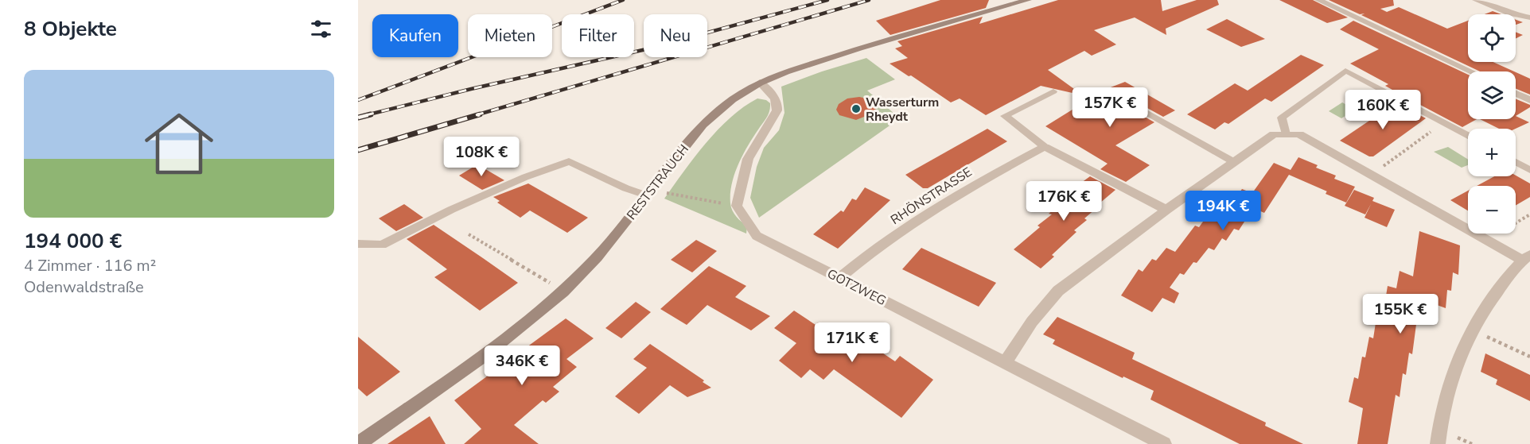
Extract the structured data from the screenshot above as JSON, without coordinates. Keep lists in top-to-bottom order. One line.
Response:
{"streets":{"main road":["RESTSTRAUCH"],"street":["RHÖNSTRASSE","GOTZWEG"]},"crossings":[["RHÖNSTRASSE","GOTZWEG"]],"places":["Wasserturm Rheydt"],"page":{"heading":"8 Objekte","map_buttons":["+","−"],"chip":["Kaufen","Mieten","Filter","Neu"],"list":[{"name":"194 000 €","note":"4 Zimmer · 116 m² · Odenwaldstraße"}],"price":["157K €","160K €","108K €","176K €","194K €","155K €","171K €","346K €"]}}
